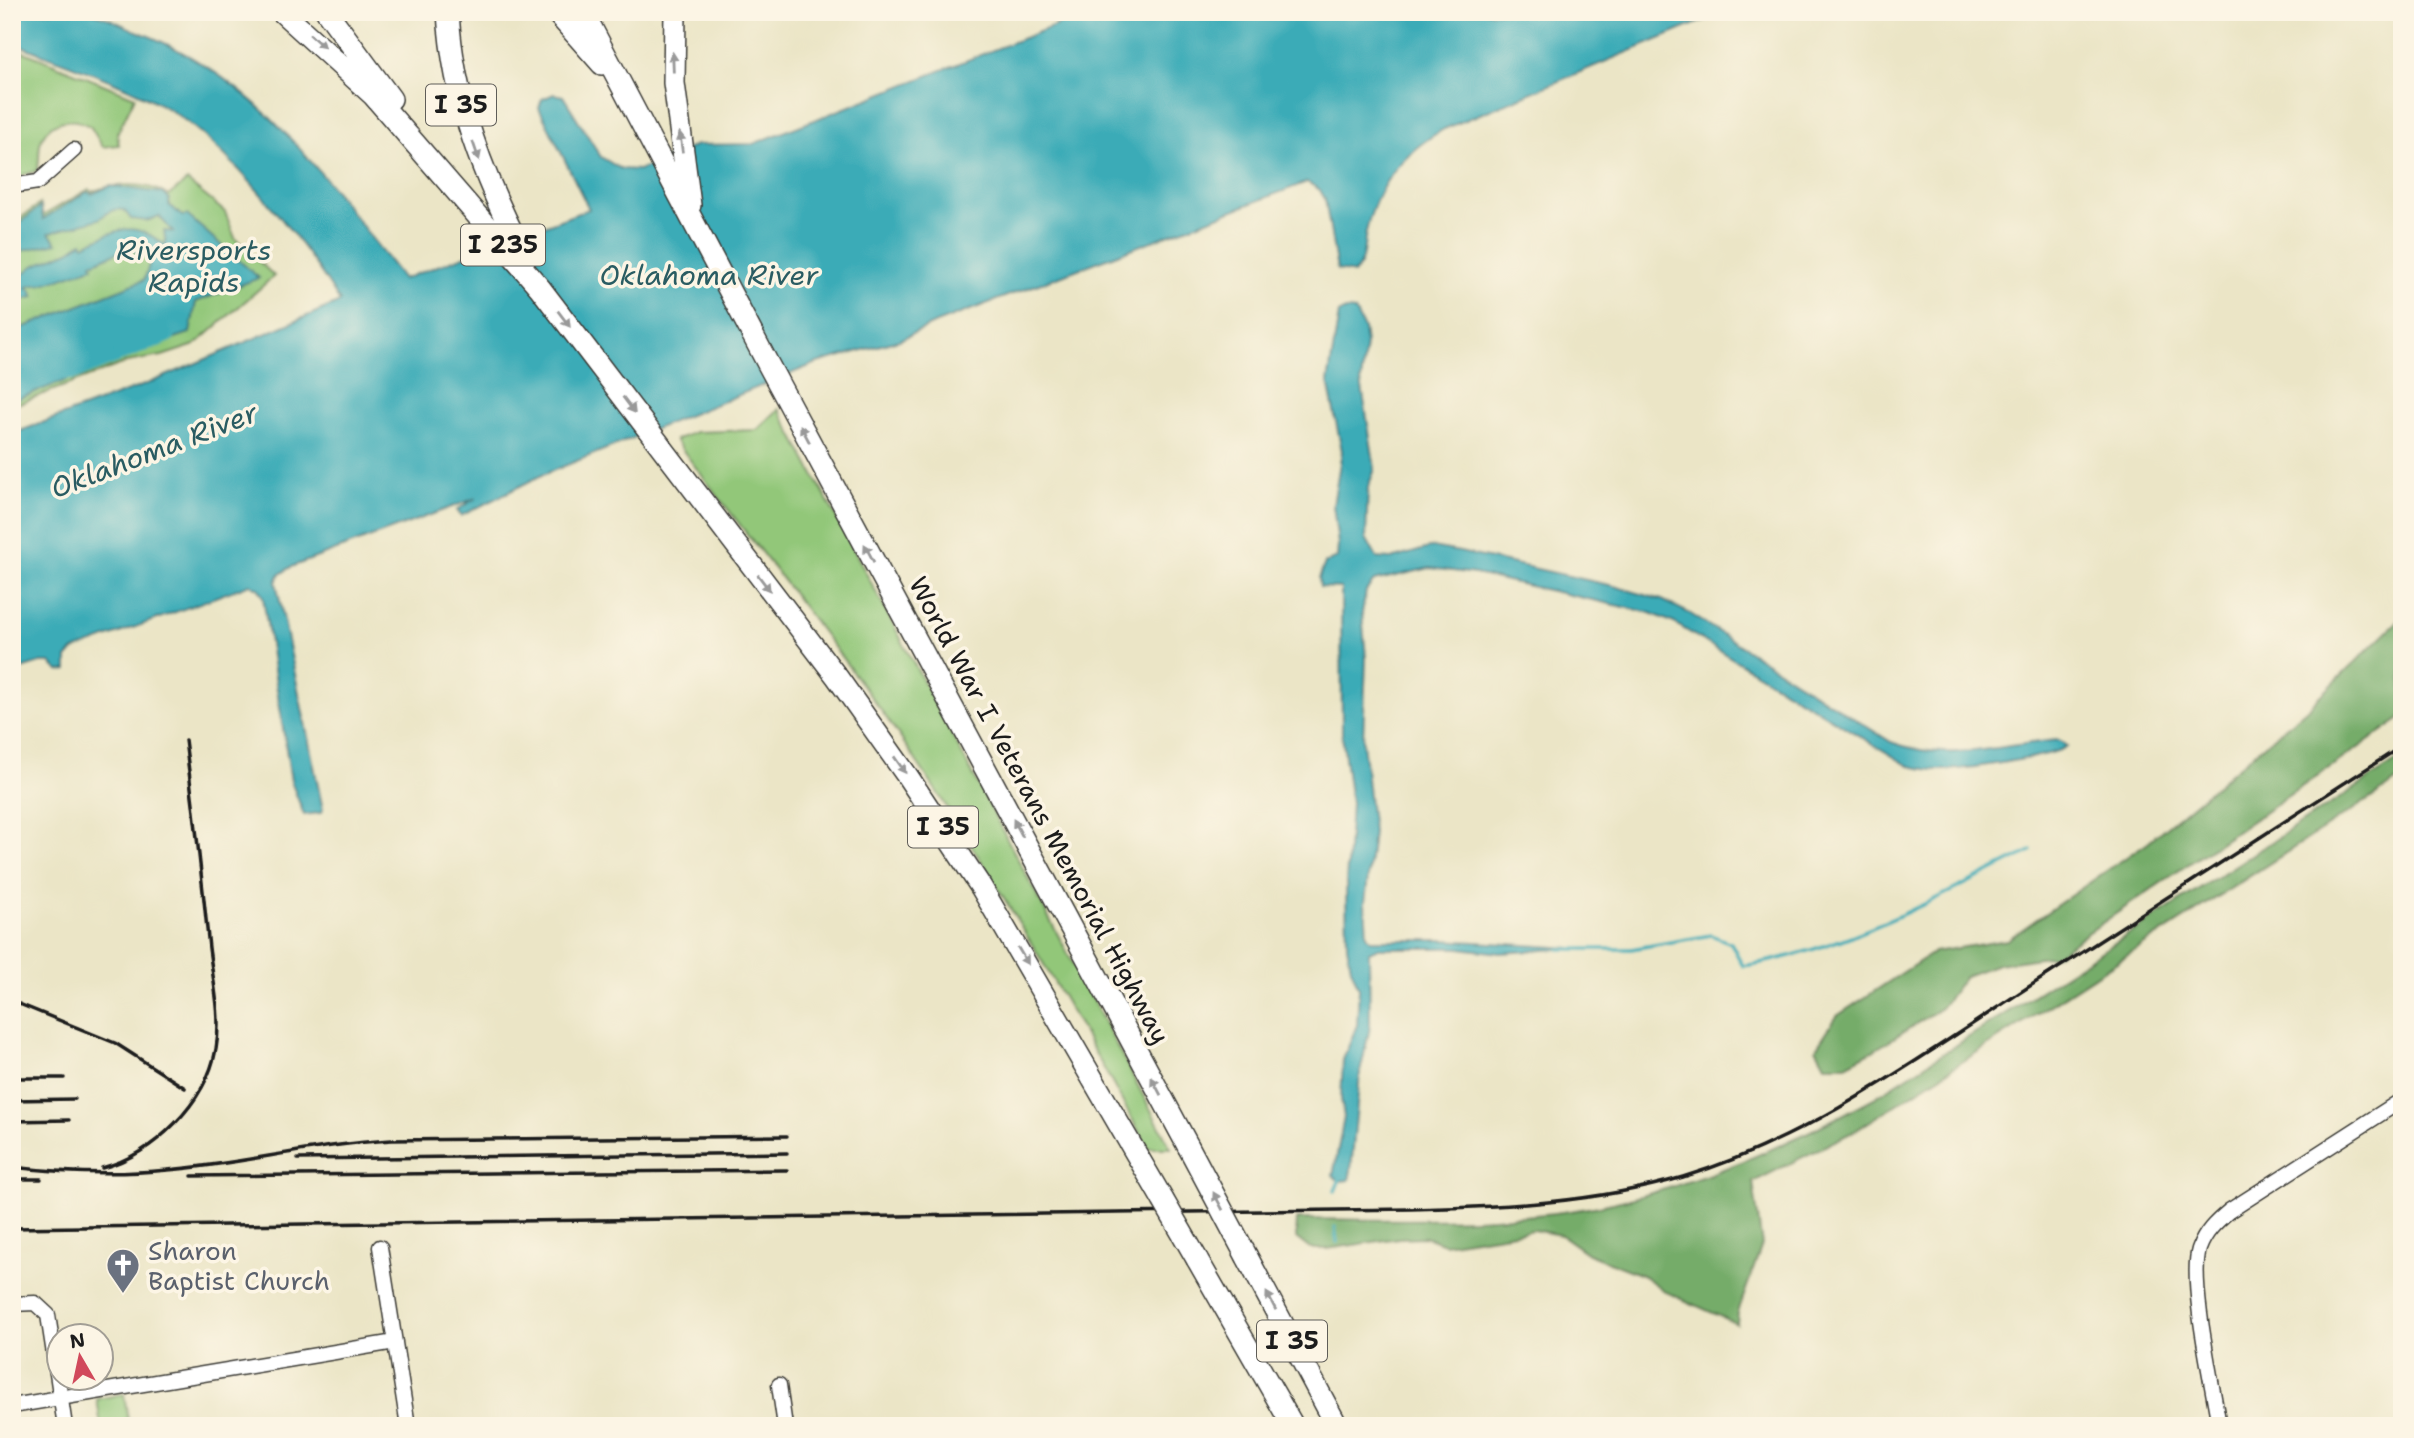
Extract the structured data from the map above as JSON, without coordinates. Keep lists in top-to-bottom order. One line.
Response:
{"streets":{"highway":["I 35","I 235","World War I Veterans Memorial Highway"]},"crossings":[["I 35","I 235"],["I 35","World War I Veterans Memorial Highway"]],"water":["Riversports Rapids","Oklahoma River"],"places":{"church":["Sharon Baptist Church"]},"north":"top"}
